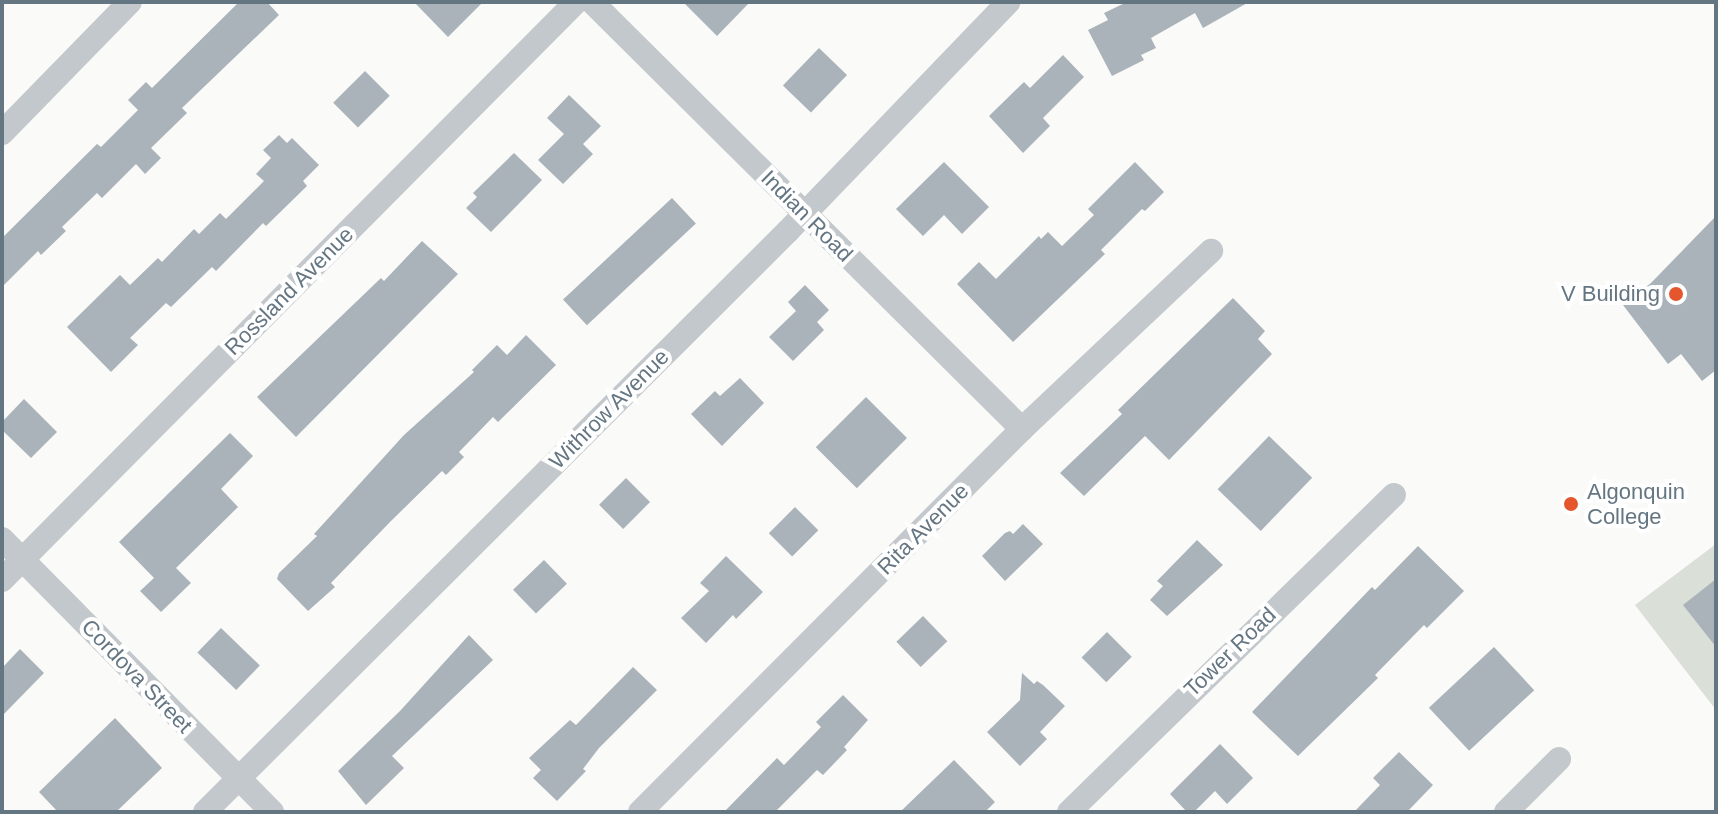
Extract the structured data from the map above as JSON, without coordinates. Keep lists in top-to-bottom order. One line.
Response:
{"streets":{"street":["Indian Road","Rossland Avenue","Withrow Avenue","Rita Avenue","Tower Road","Cordova Street"]},"crossings":[["Indian Road","Withrow Avenue"],["Indian Road","Rita Avenue"],["Rossland Avenue","Cordova Street"],["Withrow Avenue","Cordova Street"]],"places":["V Building","Algonquin College"]}
